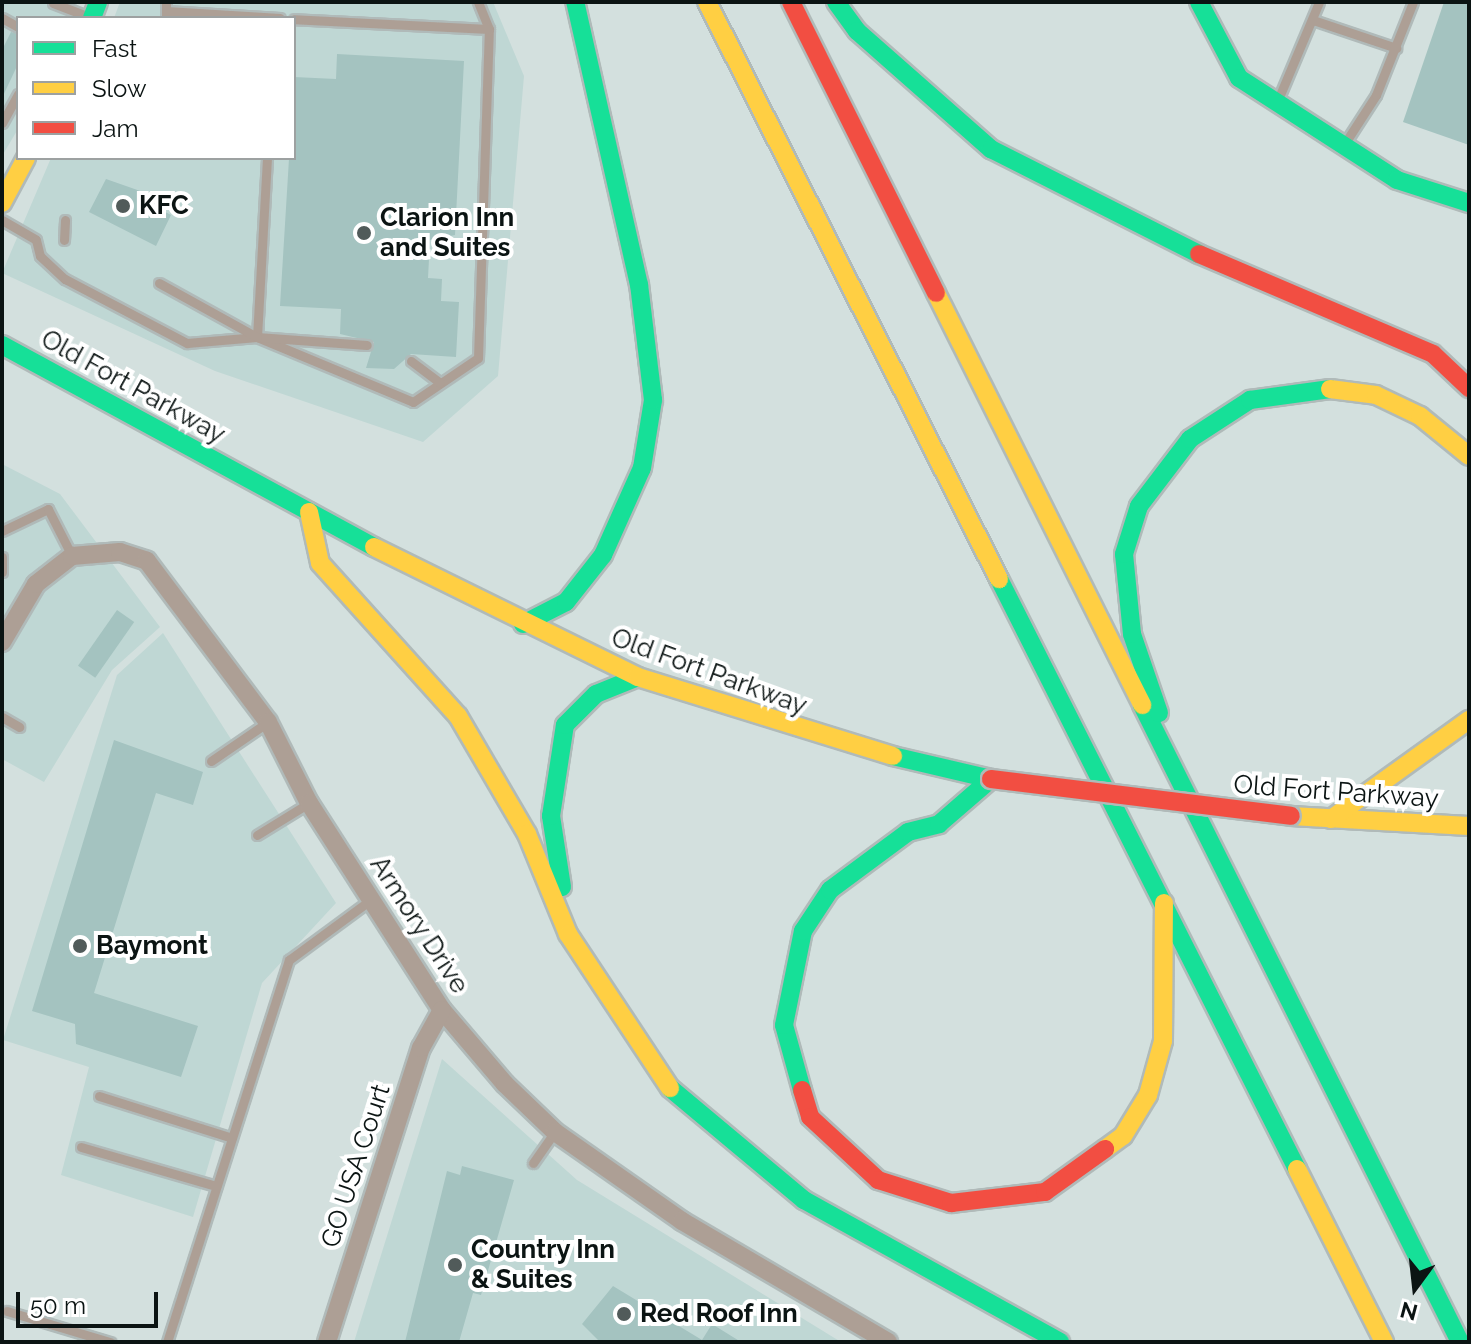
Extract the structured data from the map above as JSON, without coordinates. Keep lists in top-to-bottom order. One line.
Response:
{"streets":{"main road":["Old Fort Parkway"],"street":["Armory Drive","GO USA Court"]},"crossings":[["Armory Drive","GO USA Court"]],"places":["KFC","Clarion Inn and Suites","Baymont","Country Inn & Suites","Red Roof Inn"],"legend":["Fast","Slow","Jam"],"scale_bar":"50 m","north":"bottom"}
